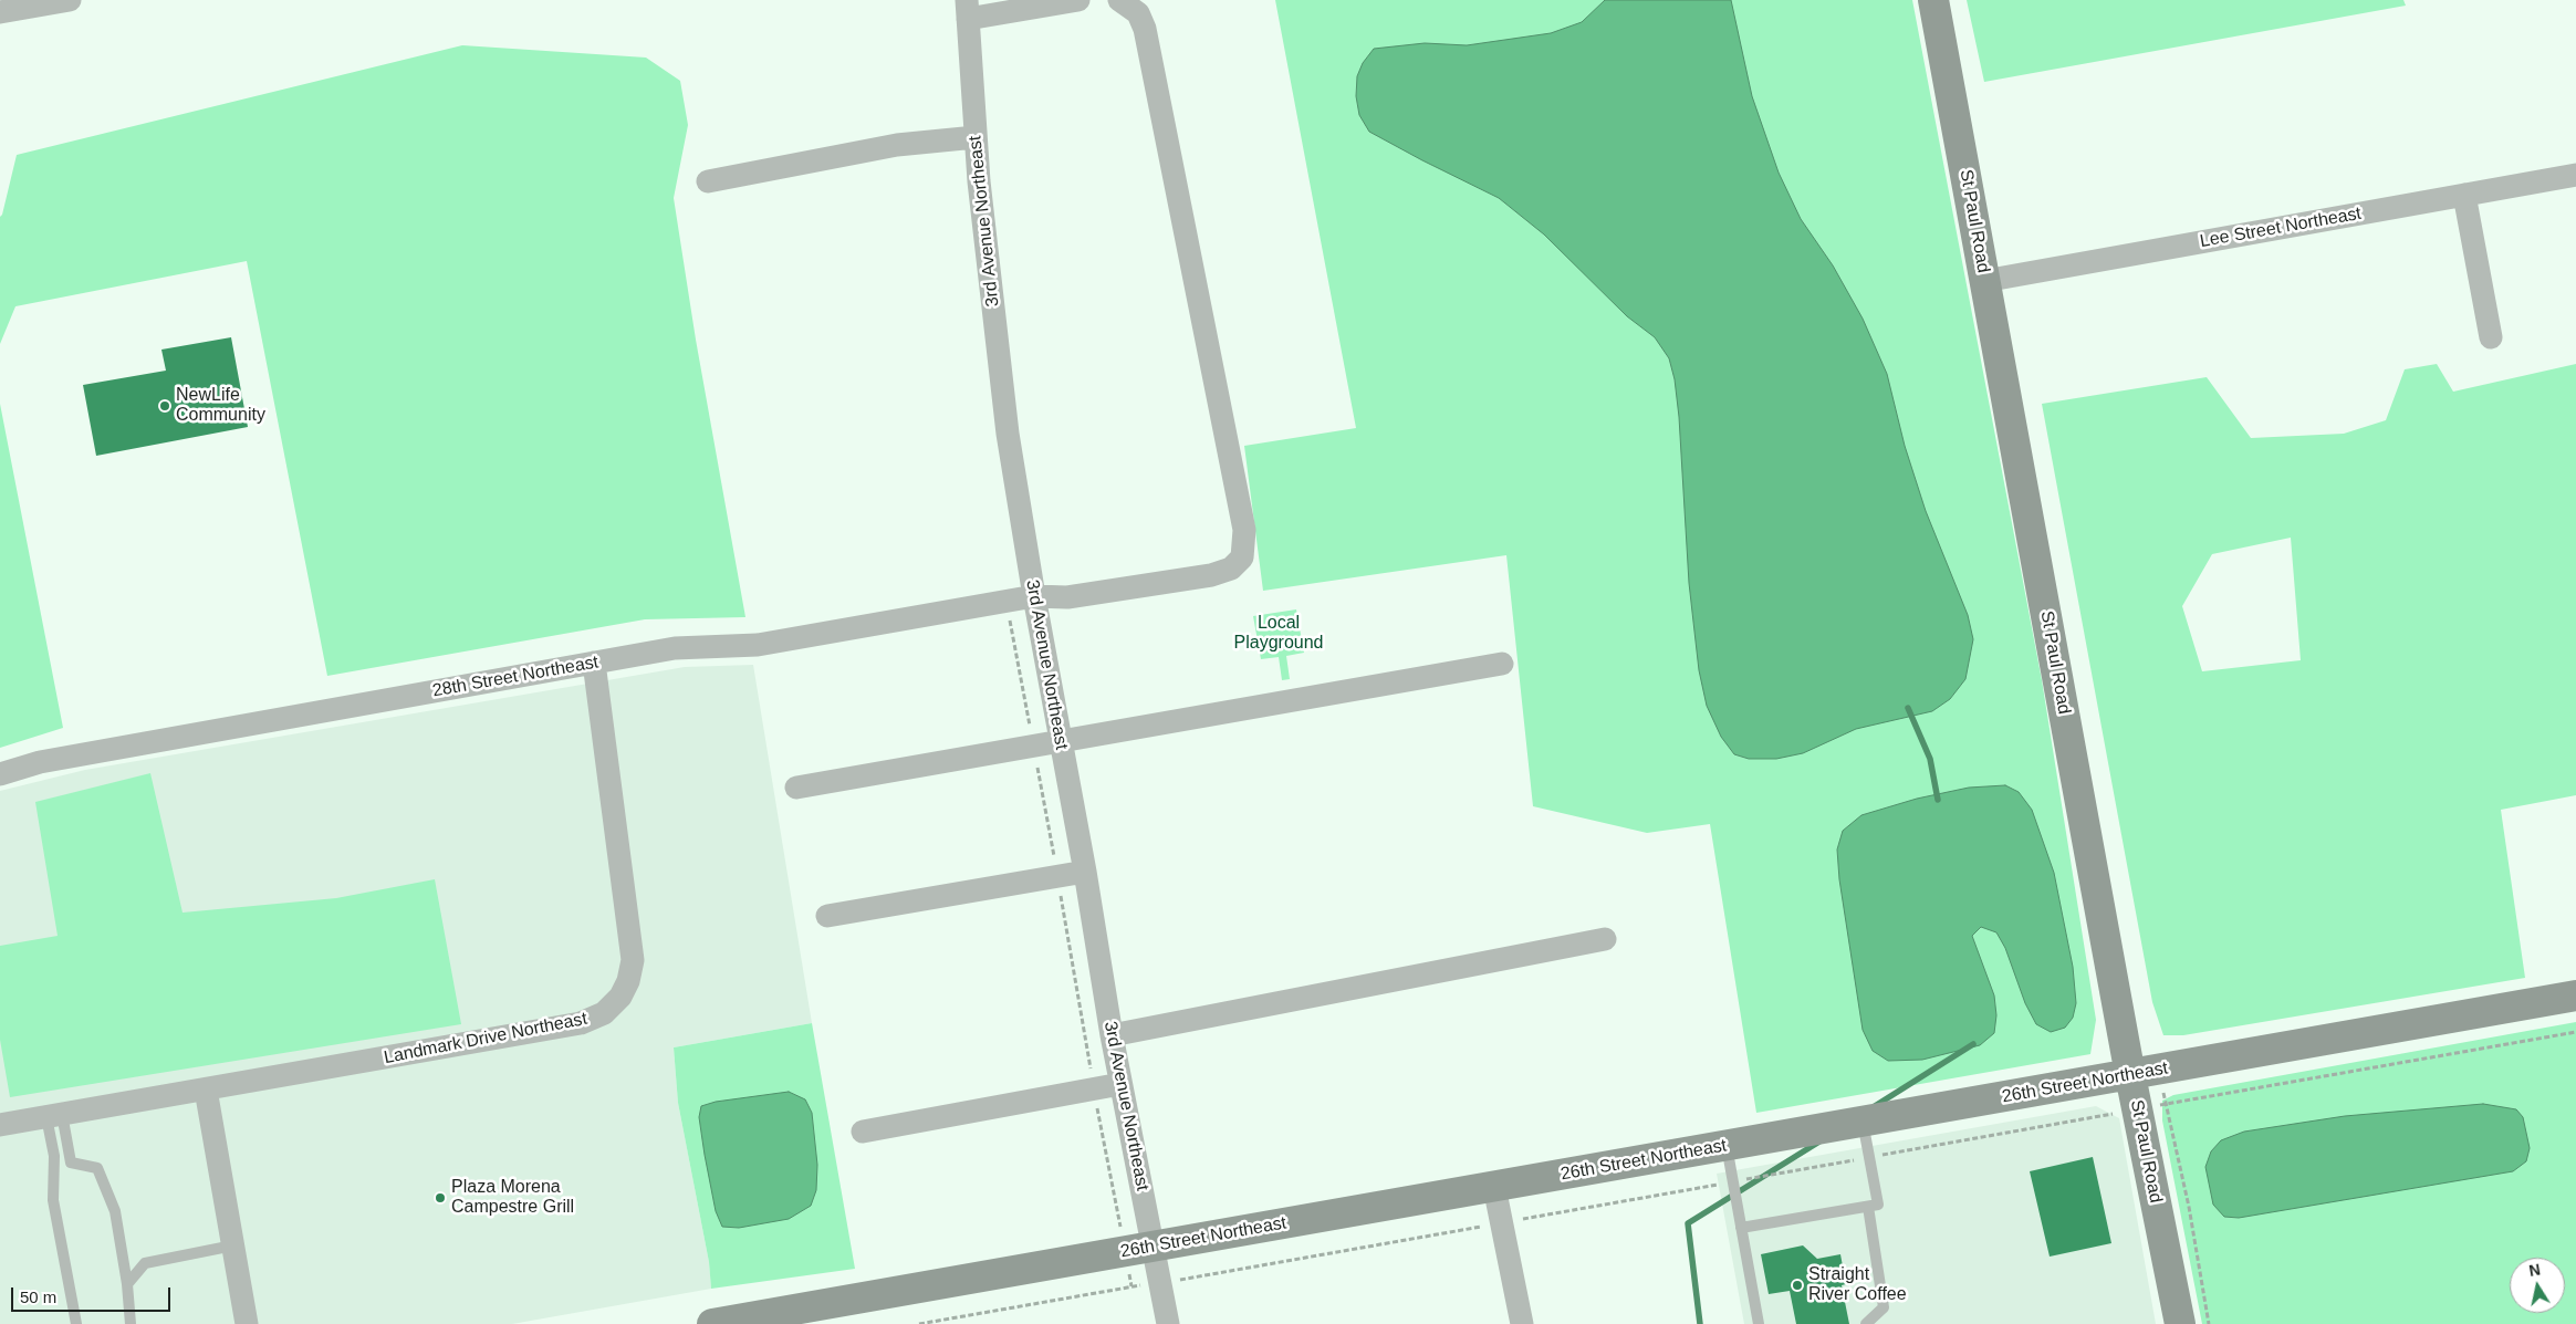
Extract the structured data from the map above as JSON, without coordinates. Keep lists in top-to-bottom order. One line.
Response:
{"streets":{"main road":["St Paul Road","26th Street Northeast"],"street":["3rd Avenue Northeast","Lee Street Northeast","28th Street Northeast","Landmark Drive Northeast"]},"crossings":[["3rd Avenue Northeast","28th Street Northeast"],["3rd Avenue Northeast","26th Street Northeast"],["St Paul Road","Lee Street Northeast"],["St Paul Road","26th Street Northeast"],["28th Street Northeast","Landmark Drive Northeast"]],"parks":["Local Playground"],"places":["NewLife Community","Plaza Morena Campestre Grill","Straight River Coffee"],"scale_bar":"50 m","north":"top"}
